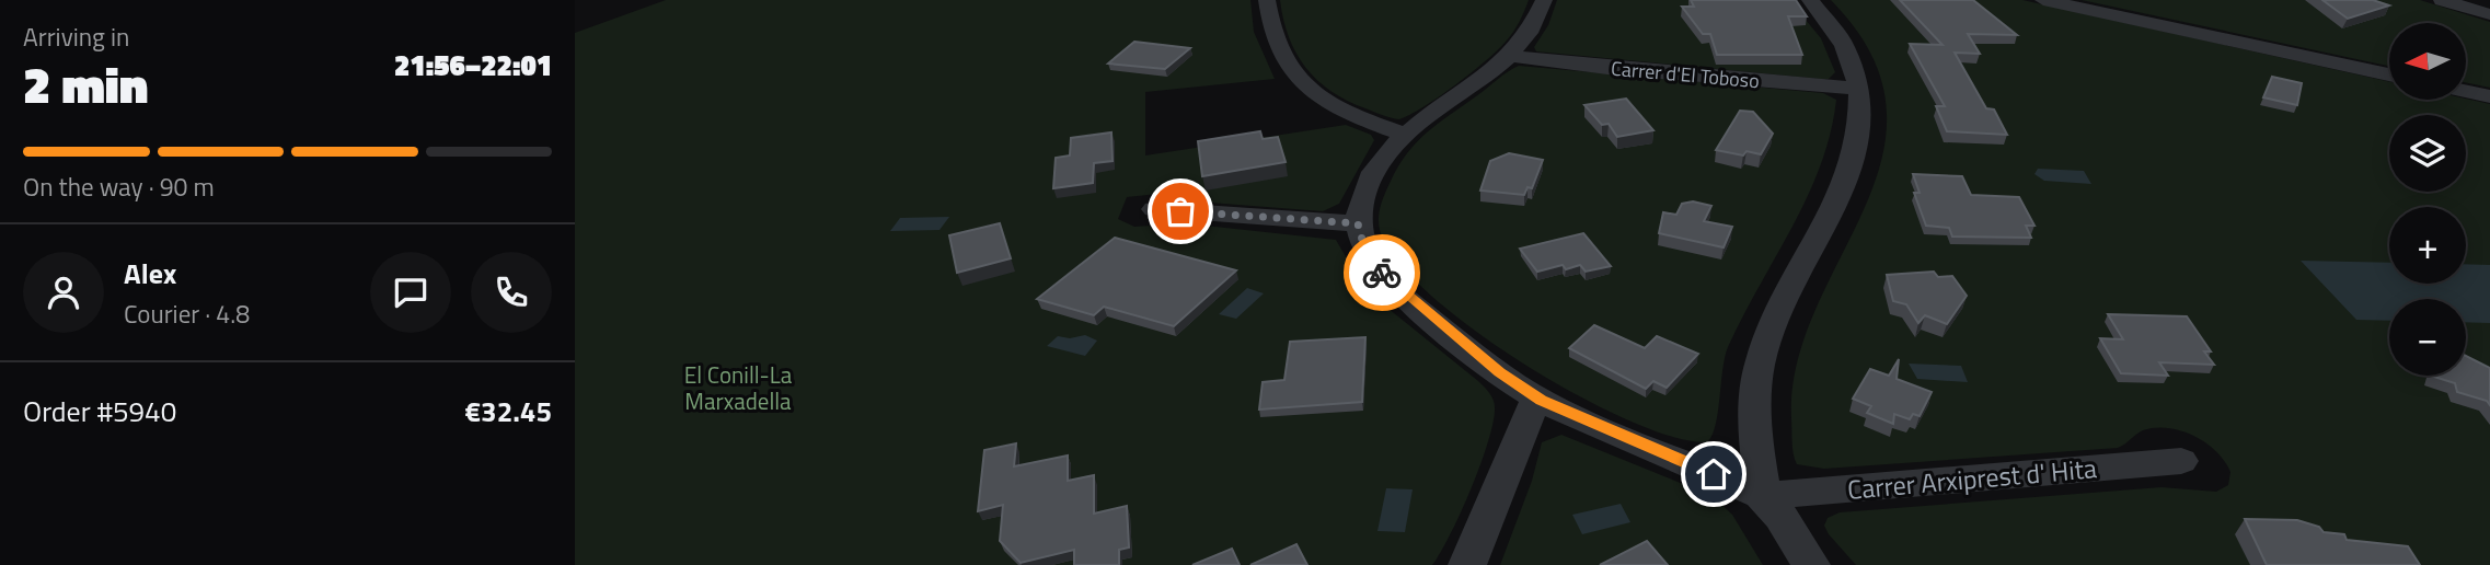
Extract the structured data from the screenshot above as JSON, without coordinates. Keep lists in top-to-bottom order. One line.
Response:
{"streets":{"street":["Carrer d'El Toboso","Carrer Arxiprest d' Hita"]},"parks":["El Conill-La Marxadella"],"north":"left","page":{"heading":["2 min","Arriving in","21:56–22:01"],"panel":["Alex","Courier · 4.8","Order #5940","€32.45"],"map_buttons":["+","−"],"bar":"On the way · 90 m"}}
